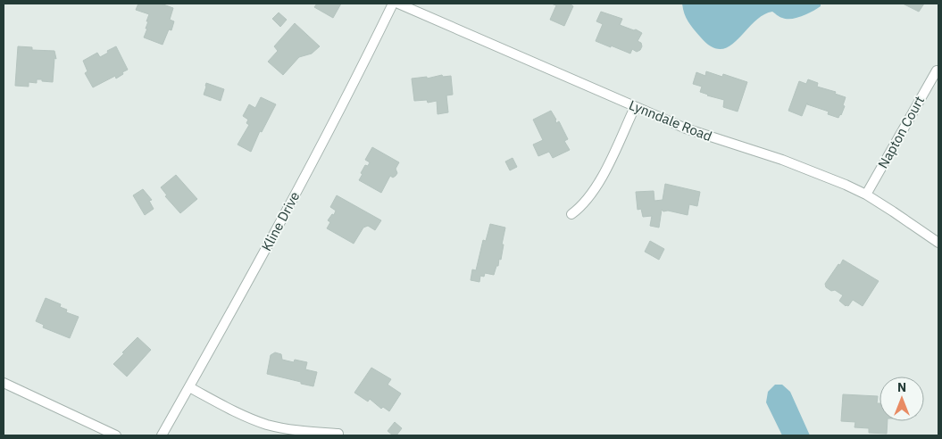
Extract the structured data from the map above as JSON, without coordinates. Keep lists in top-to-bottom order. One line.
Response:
{"streets":{"street":["Lynndale Road","Napton Court","Kline Drive"]},"crossings":[["Lynndale Road","Napton Court"]],"north":"top"}
